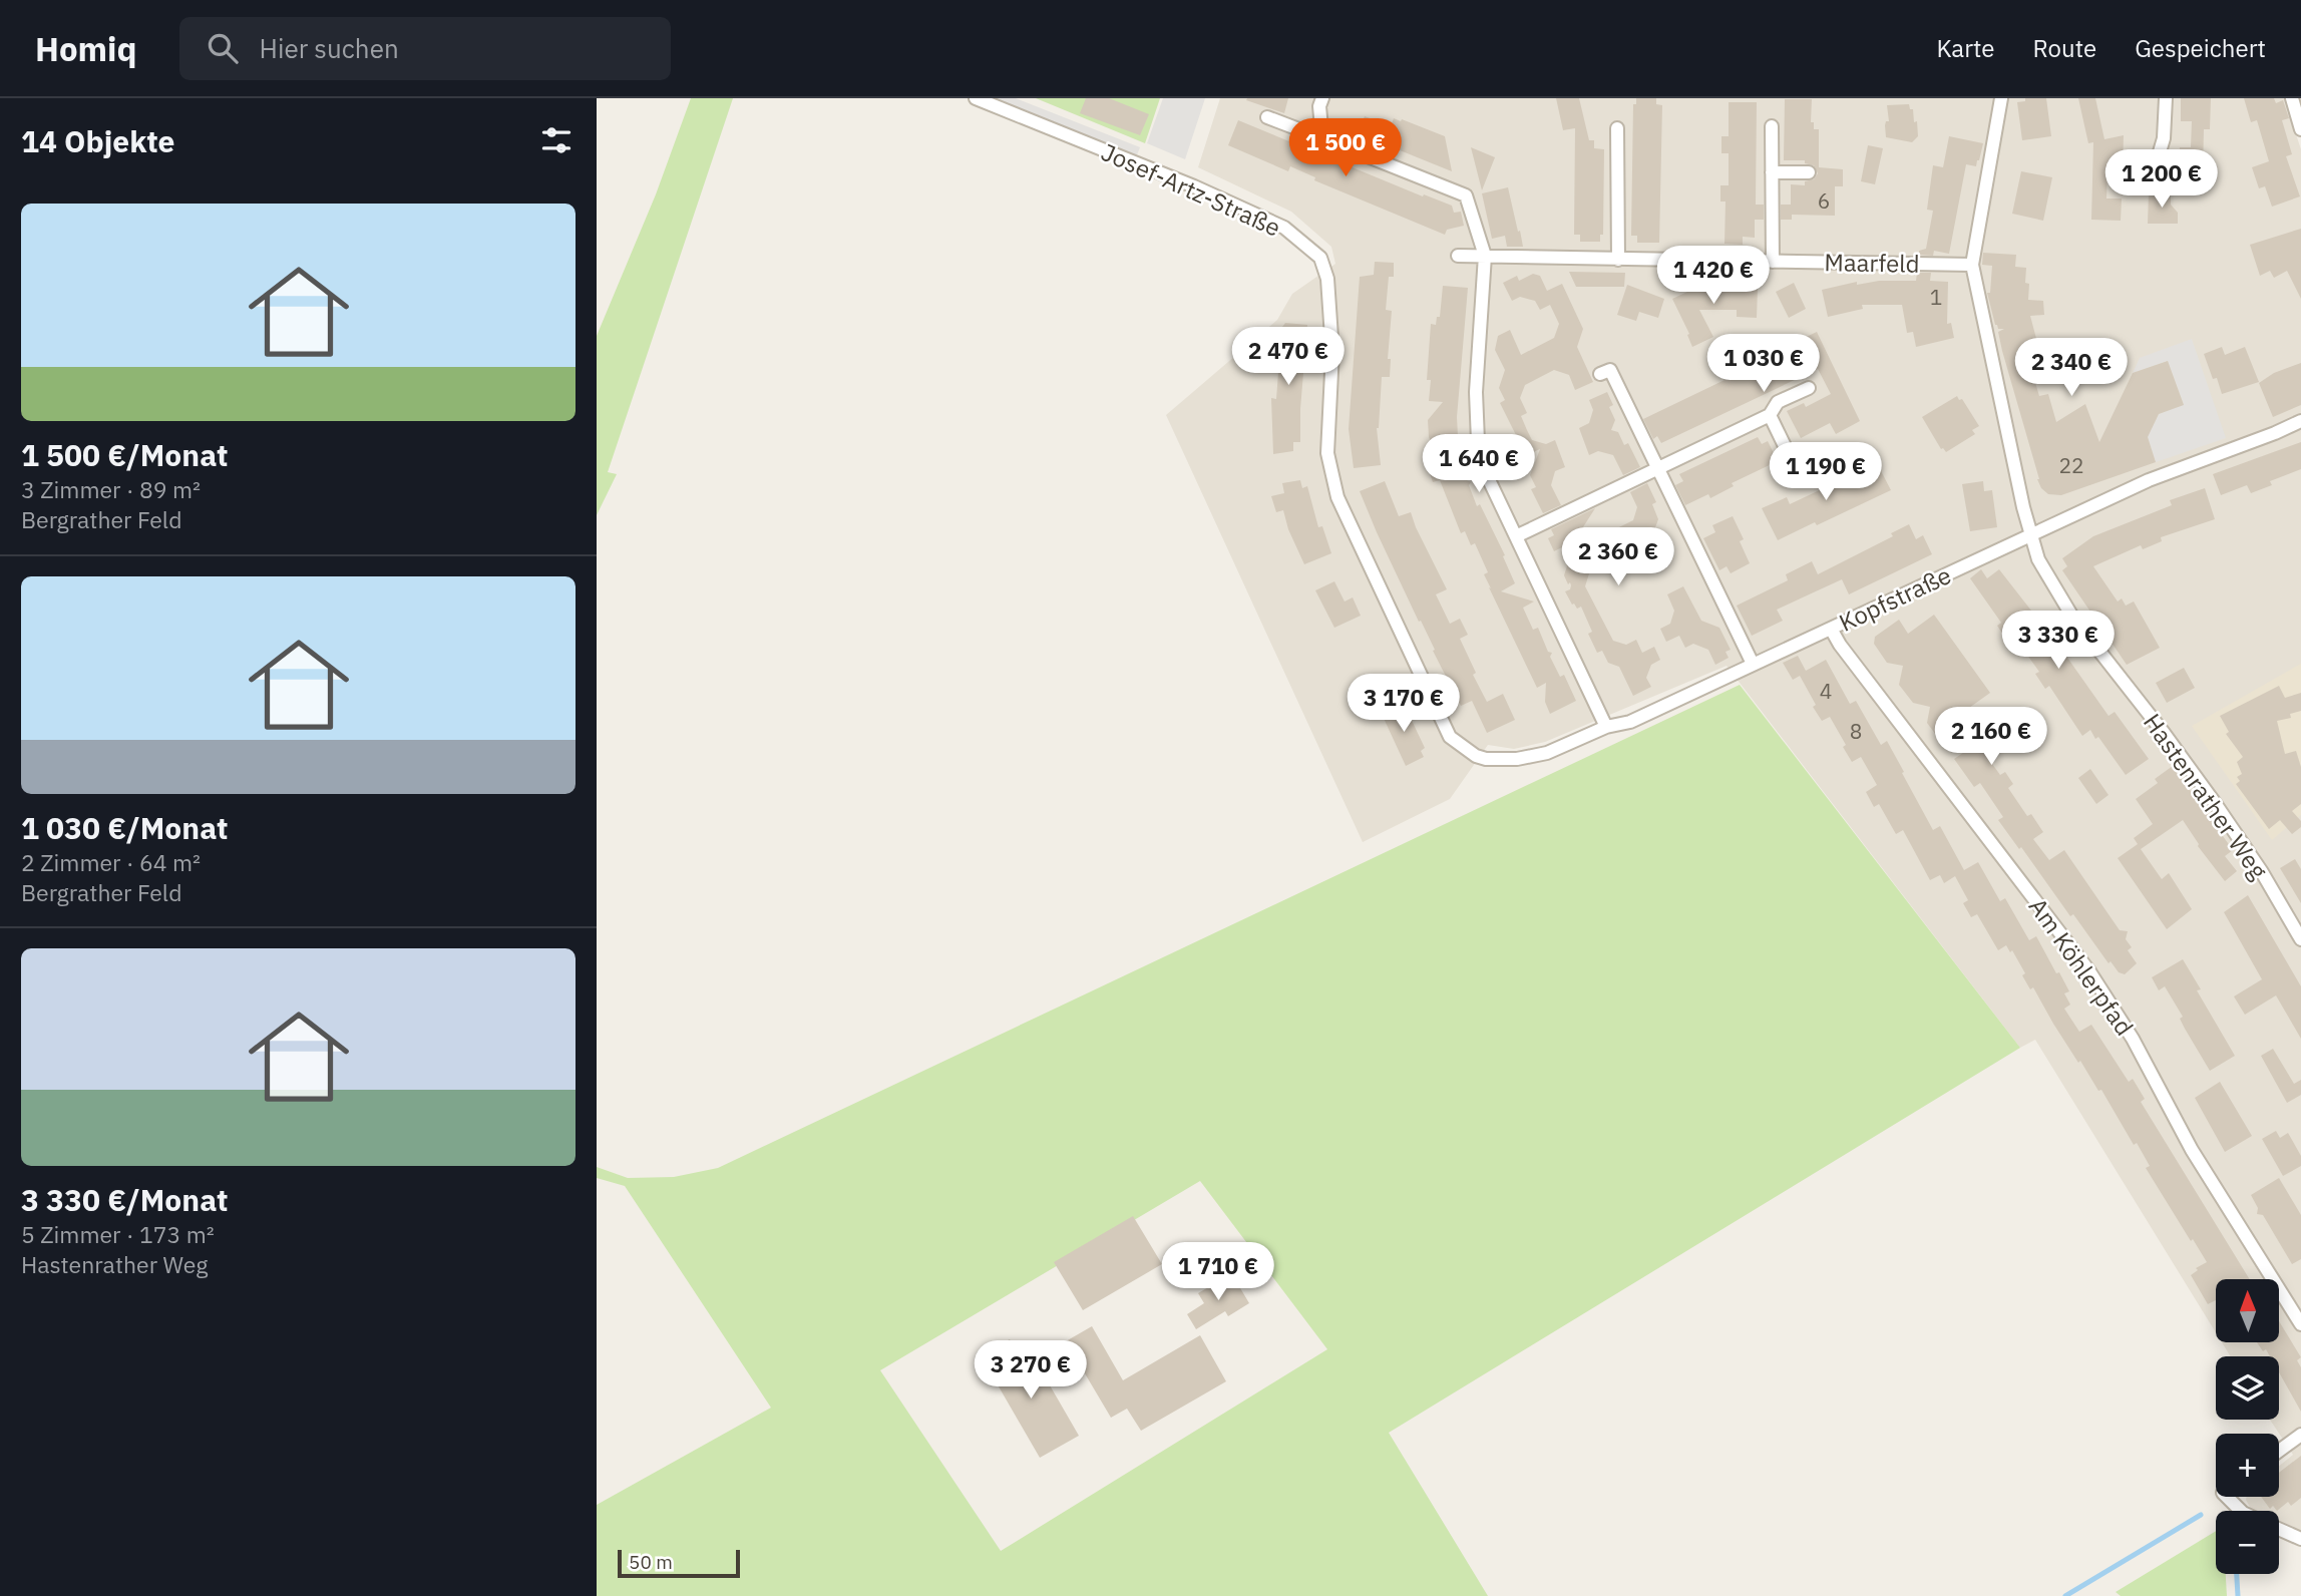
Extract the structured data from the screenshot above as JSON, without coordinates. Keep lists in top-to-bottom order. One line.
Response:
{"streets":{"street":["Josef-Artz-Straße","Maarfeld","Kopfstraße","Hastenrather Weg","Am Köhlerpfad"]},"crossings":[["Josef-Artz-Straße","Kopfstraße"],["Maarfeld","Hastenrather Weg"],["Kopfstraße","Hastenrather Weg"],["Kopfstraße","Am Köhlerpfad"]],"house_numbers":["6","1","22","4","8"],"scale_bar":"50 m","north":"top","page":{"header":"Homiq","search":"Hier suchen","nav":["Karte","Route","Gespeichert"],"heading":"14 Objekte","price":["1 500 €","1 200 €","1 420 €","2 470 €","1 030 €","2 340 €","1 640 €","1 190 €","2 360 €","3 330 €","3 170 €","2 160 €","1 710 €","3 270 €"],"list":[{"name":"1 500 €/Monat","note":"3 Zimmer · 89 m² · Bergrather Feld"},{"name":"1 030 €/Monat","note":"2 Zimmer · 64 m² · Bergrather Feld"},{"name":"3 330 €/Monat","note":"5 Zimmer · 173 m² · Hastenrather Weg"}],"map_buttons":["+","−"],"scale":"50 m"}}
